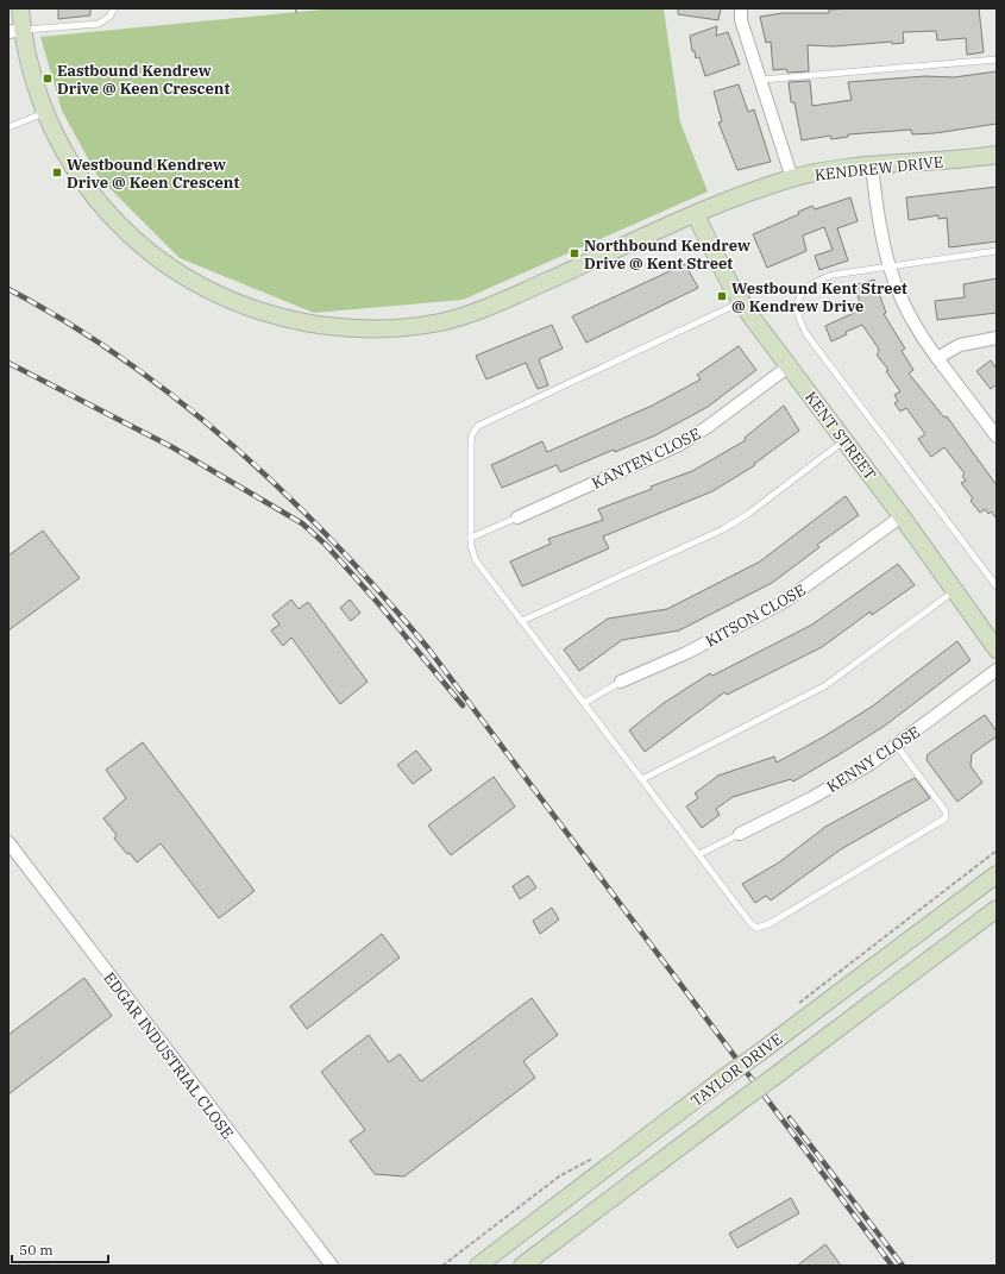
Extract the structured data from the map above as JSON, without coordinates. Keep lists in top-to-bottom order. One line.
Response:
{"streets":{"street":["KENDREW DRIVE","KENT STREET","KANTEN CLOSE","KITSON CLOSE","KENNY CLOSE","EDGAR INDUSTRIAL CLOSE","TAYLOR DRIVE"]},"crossings":[["KENDREW DRIVE","KENT STREET"],["KENT STREET","KANTEN CLOSE"],["KENT STREET","KITSON CLOSE"]],"places":{"transit":["Eastbound Kendrew Drive @ Keen Crescent","Westbound Kendrew Drive @ Keen Crescent","Northbound Kendrew Drive @ Kent Street","Westbound Kent Street @ Kendrew Drive"]},"scale_bar":"50 m"}
